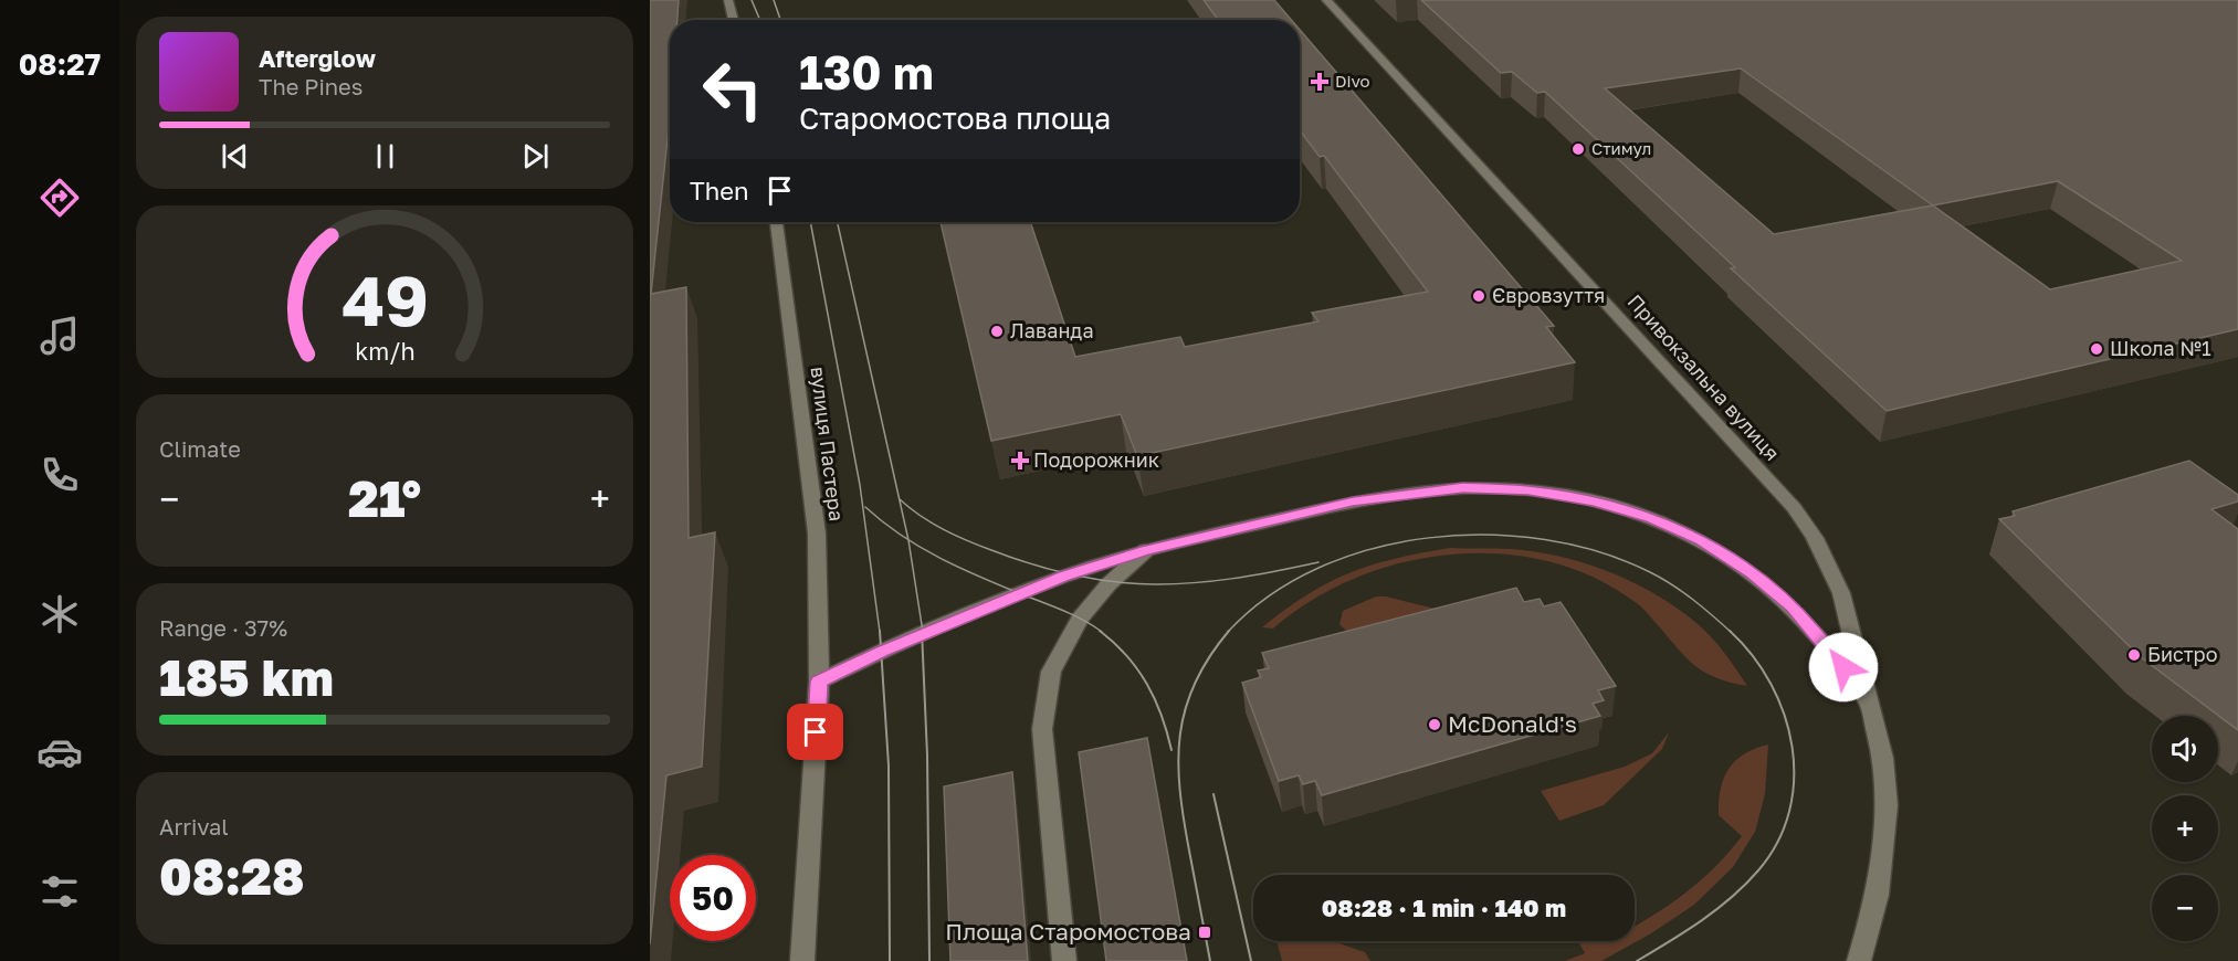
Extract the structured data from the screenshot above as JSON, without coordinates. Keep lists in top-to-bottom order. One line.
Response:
{"streets":{"main road":["Привокзальна вулиця","вулиця Пастера"]},"places":{"health":["Divo","Подорожник"],"other":["Стимул","Євровзуття","Лаванда","Школа №1","Бистро","McDonald's"],"transit":["Площа Старомостова"]},"page":{"tabs":"08:27","turn":["130 m","Старомостова площа"],"song":["Afterglow","The Pines"],"then":"Then","tile":["Climate",["Range · 37%","185 km"],["Arrival","08:28"]],"heat":["−","21°","+"],"map_buttons":["+","−"],"limit":"50","trip":"08:28 · 1 min · 140 m","gauge":["49","km/h"]}}
